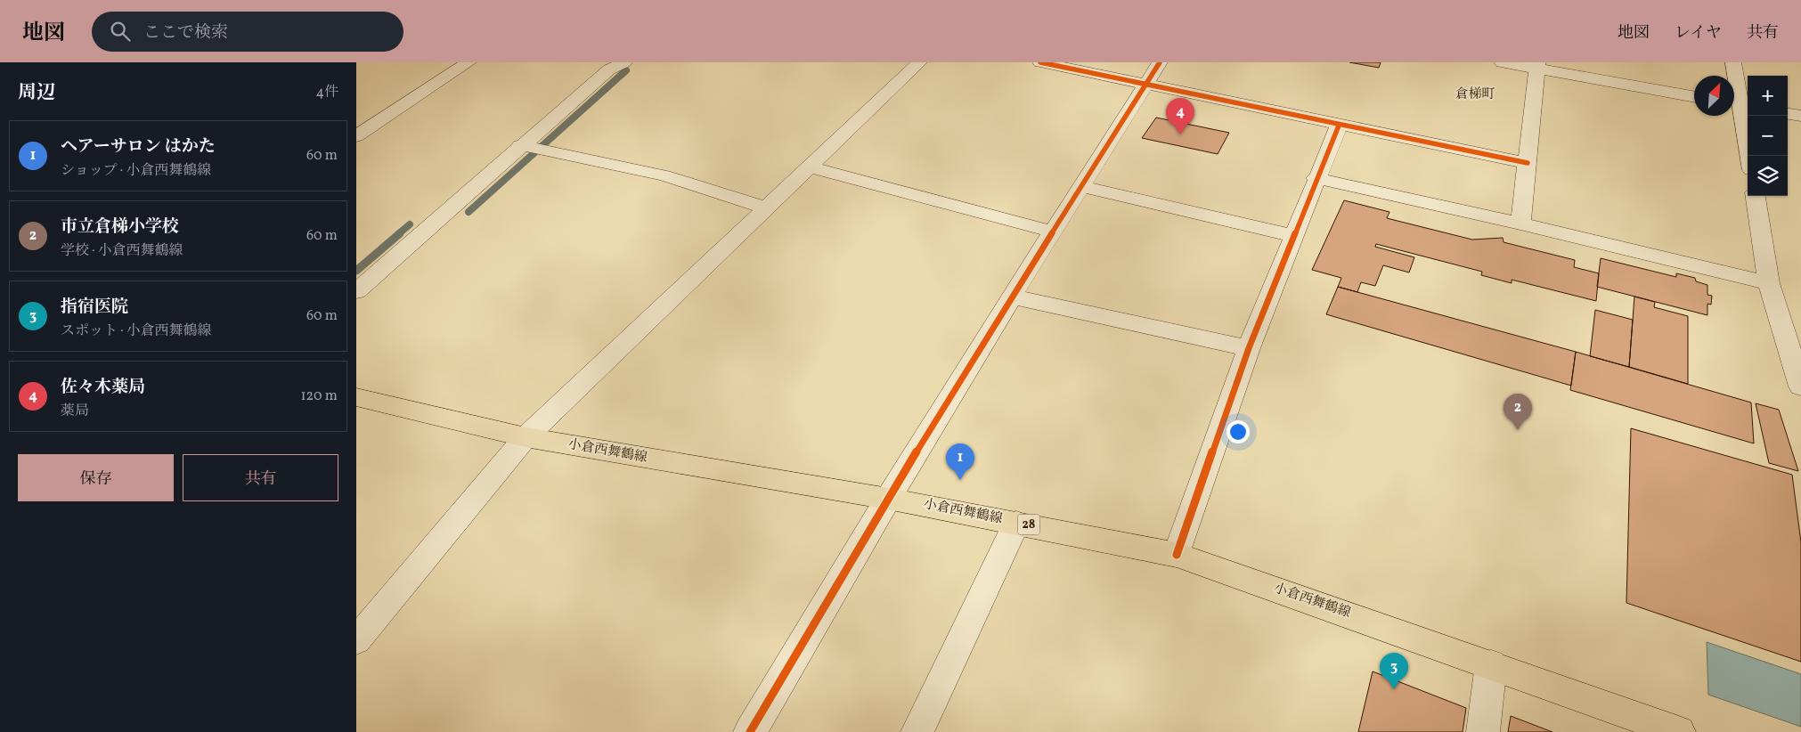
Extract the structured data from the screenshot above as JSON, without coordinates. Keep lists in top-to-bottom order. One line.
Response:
{"streets":{"main road":["小倉西舞鶴線","28"]},"districts":["倉梯町"],"north":"top right","page":{"header":"地図","search":"ここで検索","nav":["地図","レイヤ","共有"],"heading":["周辺","4件"],"map_buttons":["+","−"],"pins":["4","2","1","3"],"list":[{"mark":"1","name":"ヘアーサロン はかた","note":"ショップ · 小倉西舞鶴線","value":"60 m"},{"mark":"2","name":"市立倉梯小学校","note":"学校 · 小倉西舞鶴線","value":"60 m"},{"mark":"3","name":"指宿医院","note":"スポット · 小倉西舞鶴線","value":"60 m"},{"mark":"4","name":"佐々木薬局","note":"薬局","value":"120 m"}],"buttons":["保存","共有"]}}
